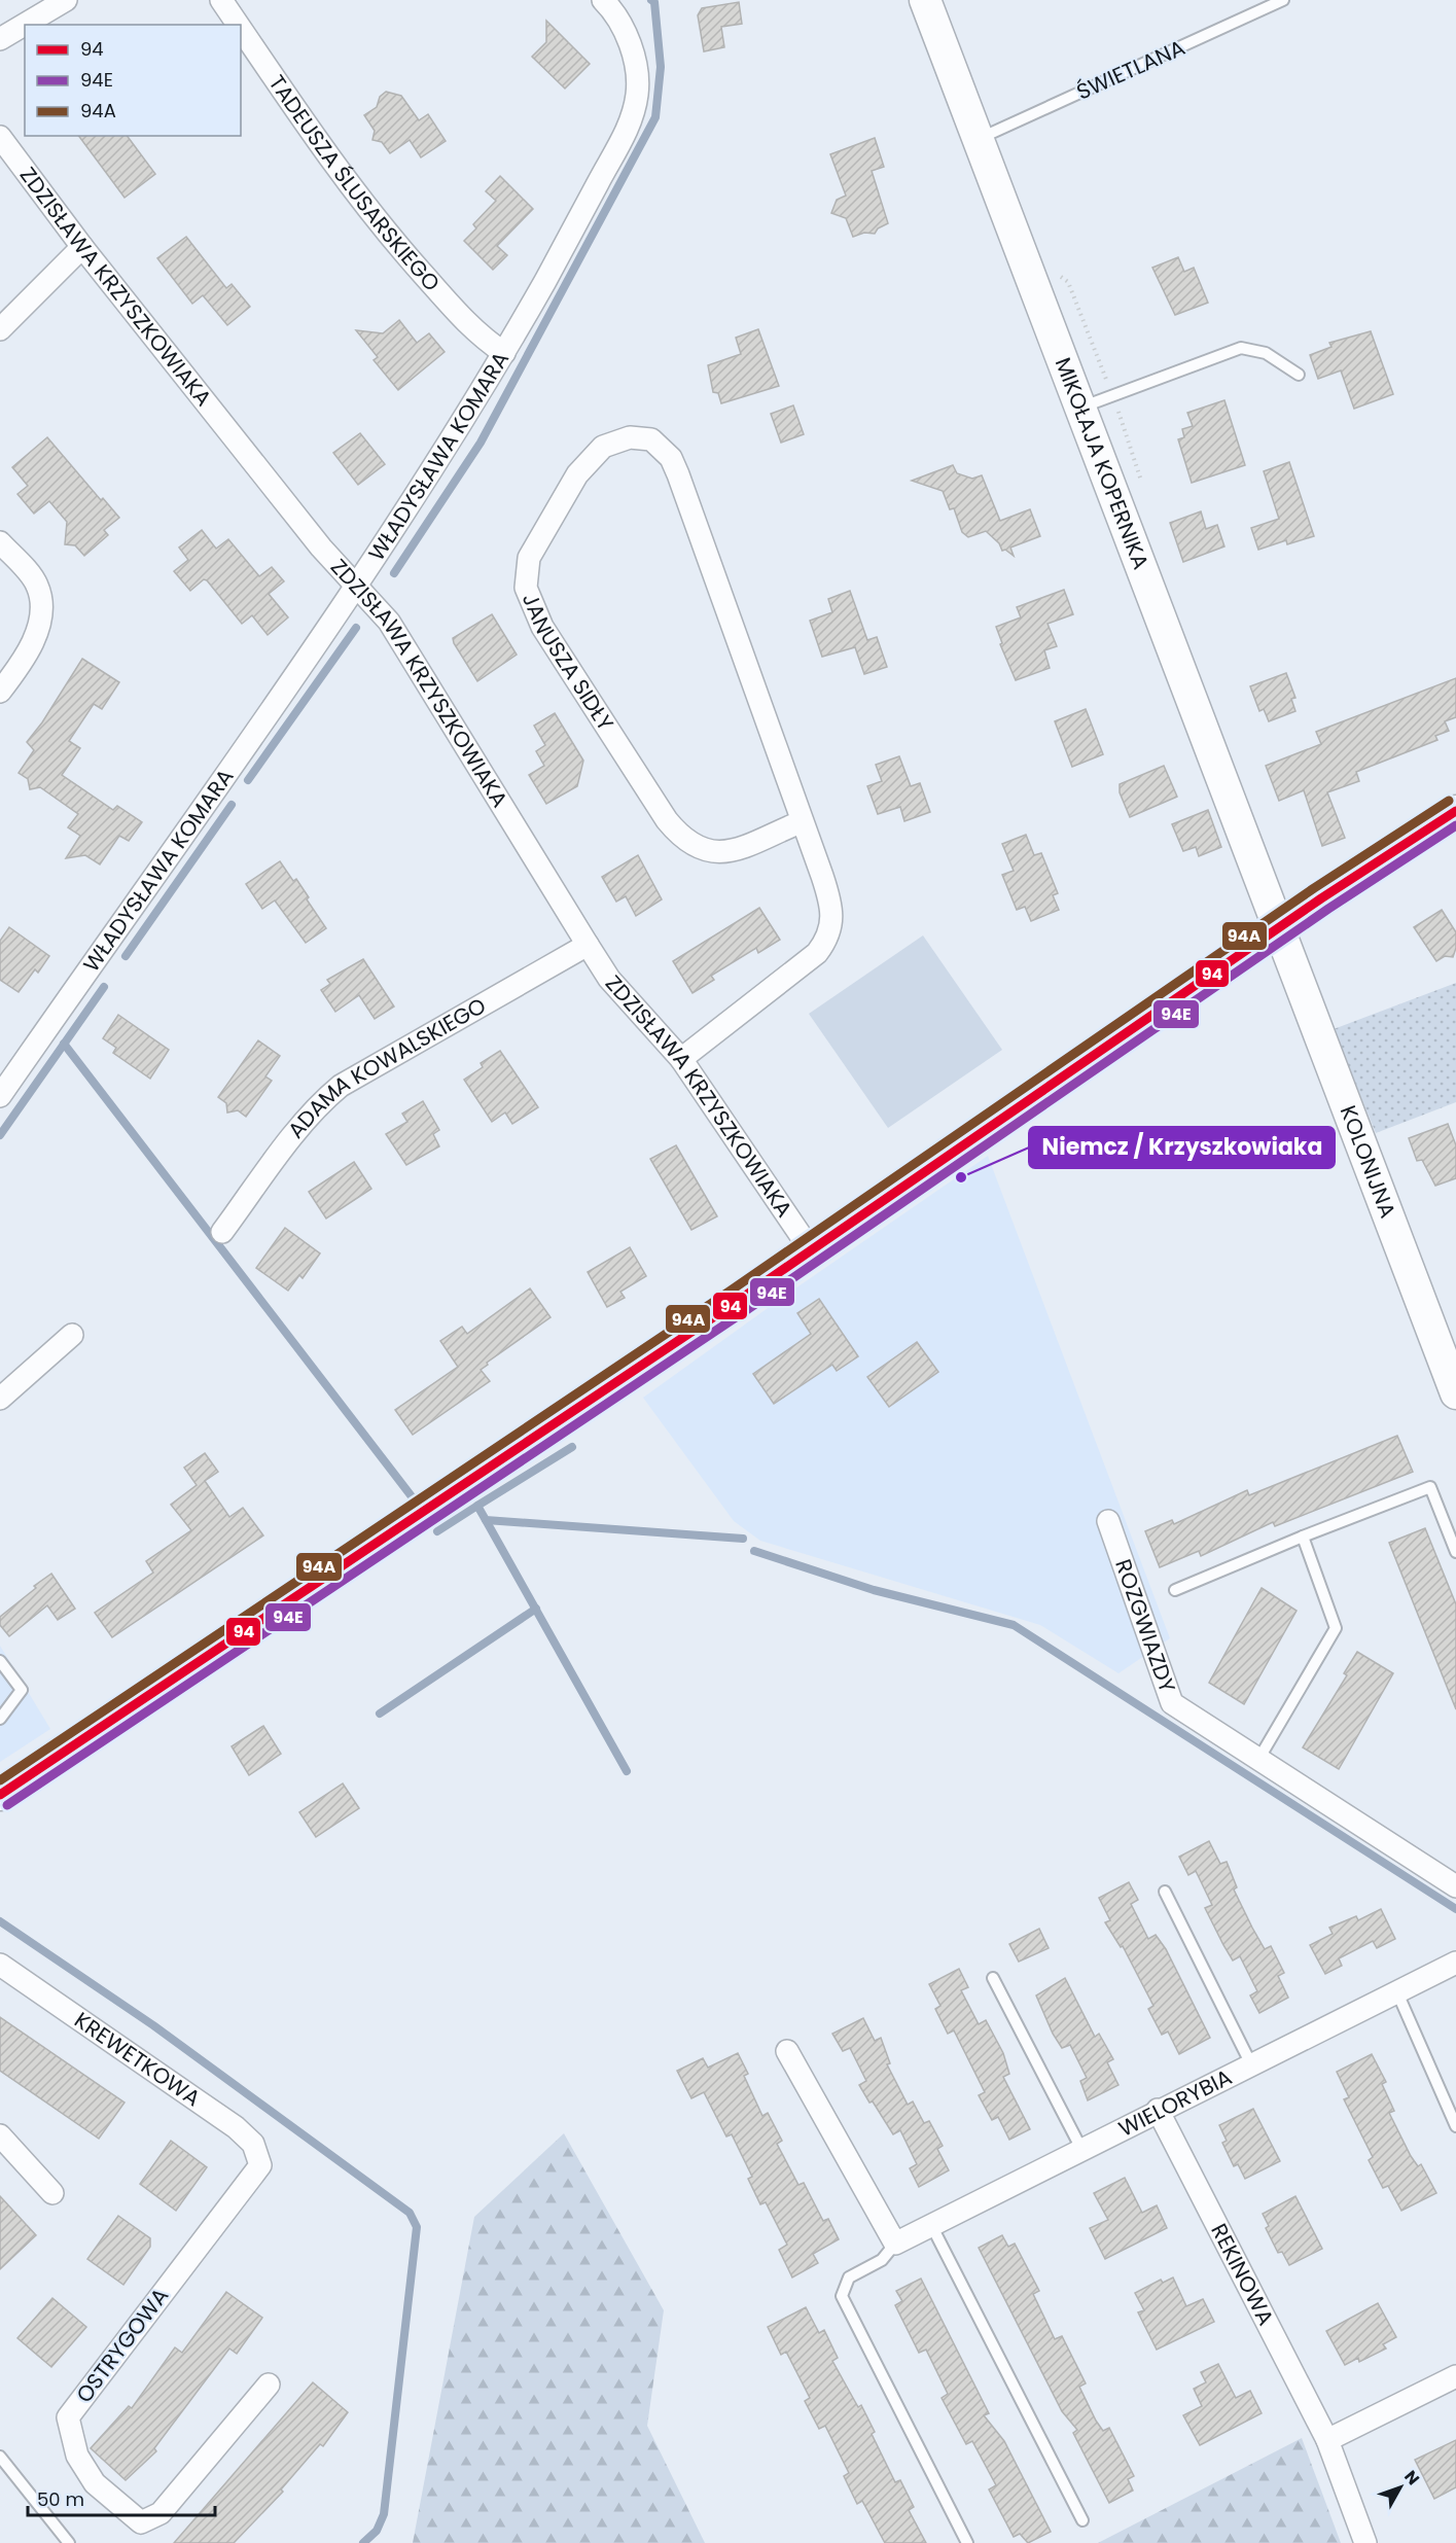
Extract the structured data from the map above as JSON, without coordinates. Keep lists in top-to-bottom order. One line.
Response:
{"streets":{"street":["TADEUSZA ŚLUSARSKIEGO","ZDZISŁAWA KRZYSZKOWIAKA","WŁADYSŁAWA KOMARA","MIKOŁAJA KOPERNIKA","JANUSZA SIDŁY","ADAMA KOWALSKIEGO","KOLONIJNA","ROZGWIAZDY","KREWETKOWA","WIELORYBIA","REKINOWA","OSTRYGOWA"],"lane":["ŚWIETLANA"]},"crossings":[["ŚWIETLANA","MIKOŁAJA KOPERNIKA"],["TADEUSZA ŚLUSARSKIEGO","WŁADYSŁAWA KOMARA"],["ZDZISŁAWA KRZYSZKOWIAKA","WŁADYSŁAWA KOMARA"],["ZDZISŁAWA KRZYSZKOWIAKA","JANUSZA SIDŁY"],["ZDZISŁAWA KRZYSZKOWIAKA","ADAMA KOWALSKIEGO"],["MIKOŁAJA KOPERNIKA","KOLONIJNA"],["KREWETKOWA","OSTRYGOWA"],["WIELORYBIA","REKINOWA"]],"places":["Niemcz / Krzyszkowiaka"],"lines":["transit line 94A","transit line 94","transit line 94E"],"legend":["94","94E","94A"],"scale_bar":"50 m","north":"top right"}
